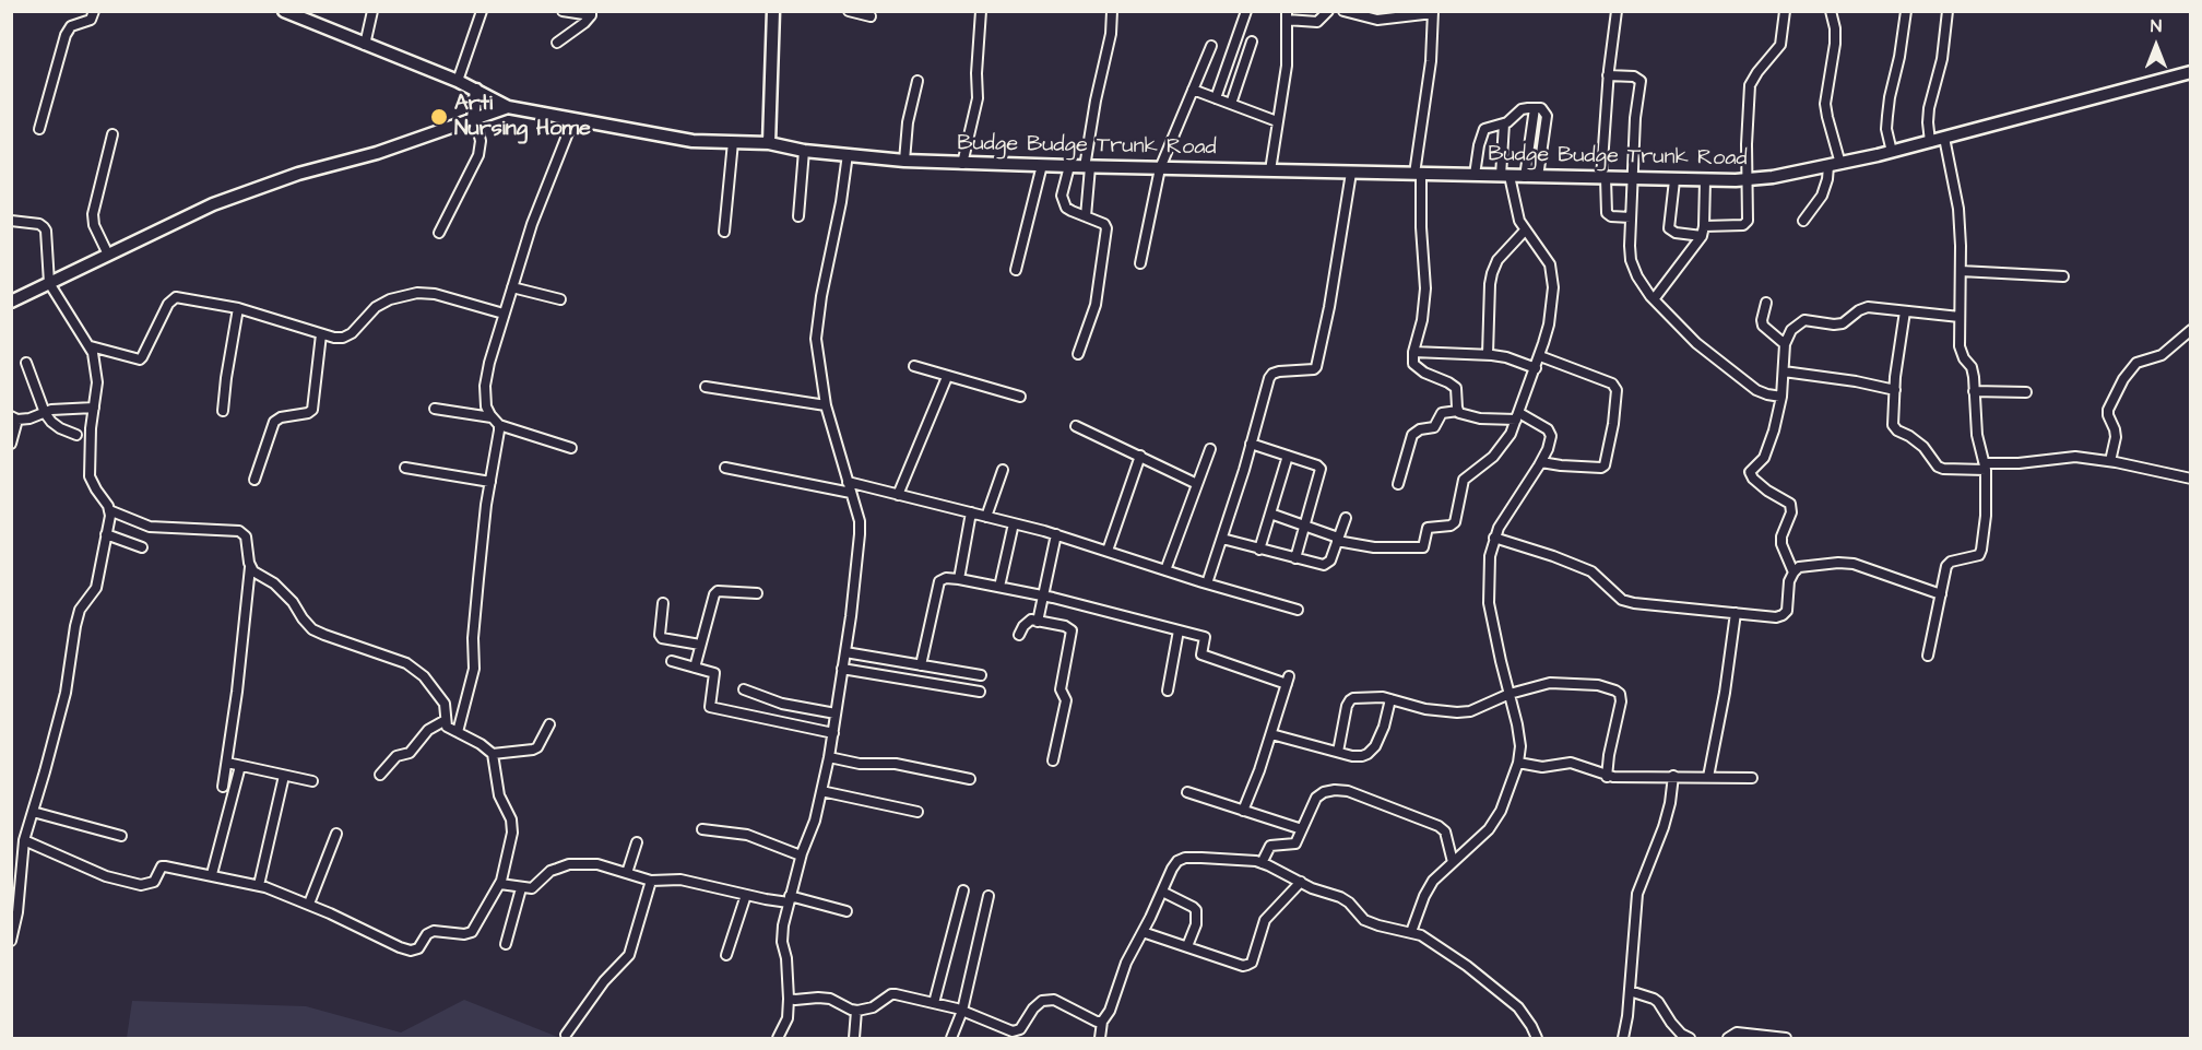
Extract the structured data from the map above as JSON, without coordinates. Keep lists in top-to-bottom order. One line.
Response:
{"streets":{"main road":["Budge Budge Trunk Road"]},"places":["Arti Nursing Home"],"north":"top"}
